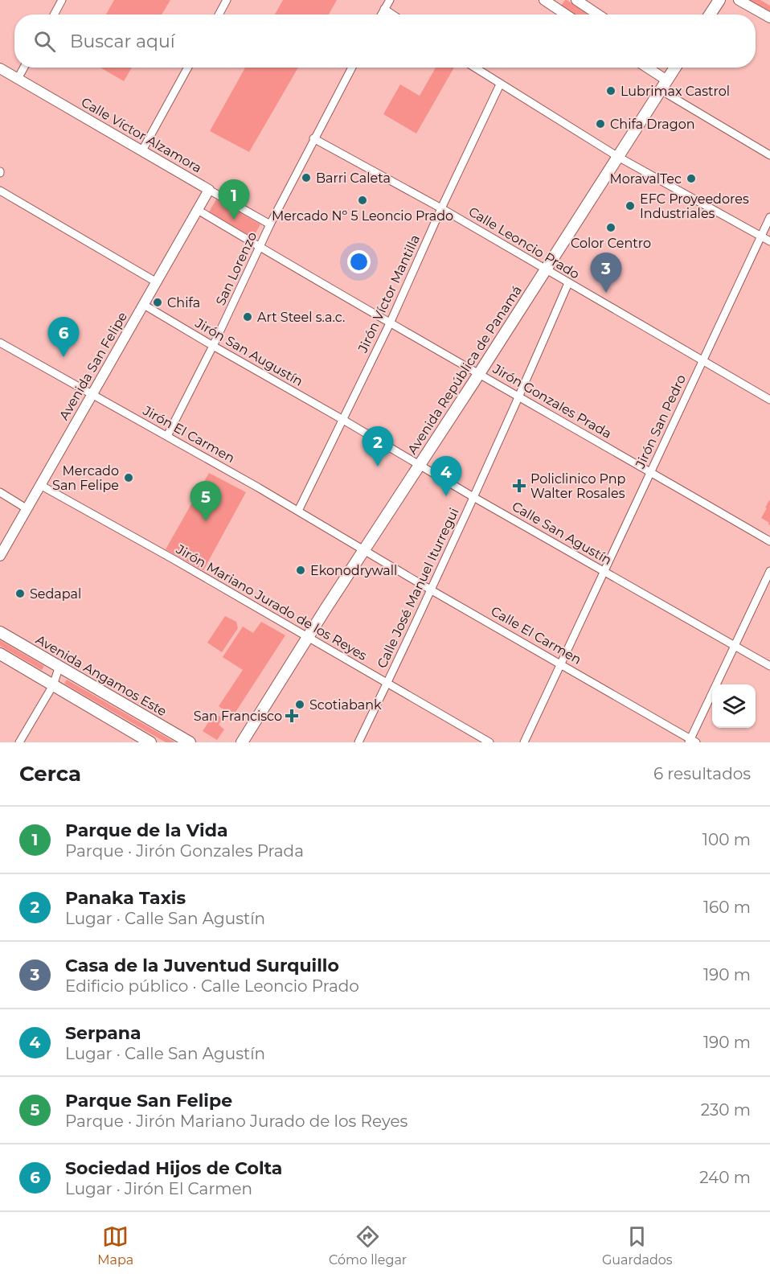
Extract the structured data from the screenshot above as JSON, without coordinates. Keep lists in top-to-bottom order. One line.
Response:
{"streets":{"main road":["Avenida República de Panamá","Avenida Angamos Este"],"street":["Calle Víctor Alzamora","Calle Leoncio Prado","San Lorenzo","Jirón Víctor Mantilla","Jirón San Augustín","Avenida San Felipe","Jirón Gonzales Prada","Jirón San Pedro","Jirón El Carmen","Calle San Agustín","Calle José Manuel Iturregui","Jirón Mariano Jurado de los Reyes","Calle El Carmen"]},"crossings":[["Calle Víctor Alzamora","San Lorenzo"],["Calle Víctor Alzamora","Avenida San Felipe"],["Calle Leoncio Prado","San Lorenzo"],["Calle Leoncio Prado","Jirón Víctor Mantilla"],["Calle Leoncio Prado","Avenida República de Panamá"],["Calle Leoncio Prado","Jirón San Pedro"],["Calle Leoncio Prado","Calle José Manuel Iturregui"],["San Lorenzo","Jirón San Augustín"],["San Lorenzo","Jirón Gonzales Prada"],["San Lorenzo","Jirón El Carmen"],["Jirón Víctor Mantilla","Jirón San Augustín"],["Jirón Víctor Mantilla","Jirón Gonzales Prada"],["Jirón Víctor Mantilla","Jirón El Carmen"],["Jirón Víctor Mantilla","Calle San Agustín"],["Jirón San Augustín","Avenida San Felipe"],["Jirón San Augustín","Calle San Agustín"],["Avenida San Felipe","Jirón Gonzales Prada"],["Avenida San Felipe","Jirón El Carmen"],["Avenida San Felipe","Jirón Mariano Jurado de los Reyes"],["Avenida República de Panamá","Jirón Gonzales Prada"],["Avenida República de Panamá","Jirón El Carmen"],["Avenida República de Panamá","Calle San Agustín"],["Avenida República de Panamá","Jirón Mariano Jurado de los Reyes"],["Avenida República de Panamá","Calle El Carmen"],["Jirón Gonzales Prada","Jirón San Pedro"],["Jirón Gonzales Prada","Calle José Manuel Iturregui"],["Jirón San Pedro","Calle San Agustín"],["Jirón San Pedro","Calle El Carmen"],["Jirón El Carmen","Calle El Carmen"],["Calle San Agustín","Calle José Manuel Iturregui"],["Calle José Manuel Iturregui","Jirón Mariano Jurado de los Reyes"],["Calle José Manuel Iturregui","Calle El Carmen"]],"places":{"other":["Lubrimax Castrol","Chifa Dragon","Barri Caleta","MoravalTec","Mercado Nº 5 Leoncio Prado","EFC Proyeedores Industriales","Color Centro","Chifa","Art Steel s.a.c.","Mercado San Felipe","Ekonodrywall","Sedapal","Scotiabank"],"health":["Policlinico Pnp Walter Rosales","San Francisco"]},"page":{"search":"Buscar aquí","pins":["1","3","6","2","4","5"],"heading":["Cerca","6 resultados"],"list":[{"mark":"1","name":"Parque de la Vida","note":"Parque · Jirón Gonzales Prada","value":"100 m"},{"mark":"2","name":"Panaka Taxis","note":"Lugar · Calle San Agustín","value":"160 m"},{"mark":"3","name":"Casa de la Juventud Surquillo","note":"Edificio público · Calle Leoncio Prado","value":"190 m"},{"mark":"4","name":"Serpana","note":"Lugar · Calle San Agustín","value":"190 m"},{"mark":"5","name":"Parque San Felipe","note":"Parque · Jirón Mariano Jurado de los Reyes","value":"230 m"},{"mark":"6","name":"Sociedad Hijos de Colta","note":"Lugar · Jirón El Carmen","value":"240 m"}],"nav":["Mapa","Cómo llegar","Guardados"]}}
